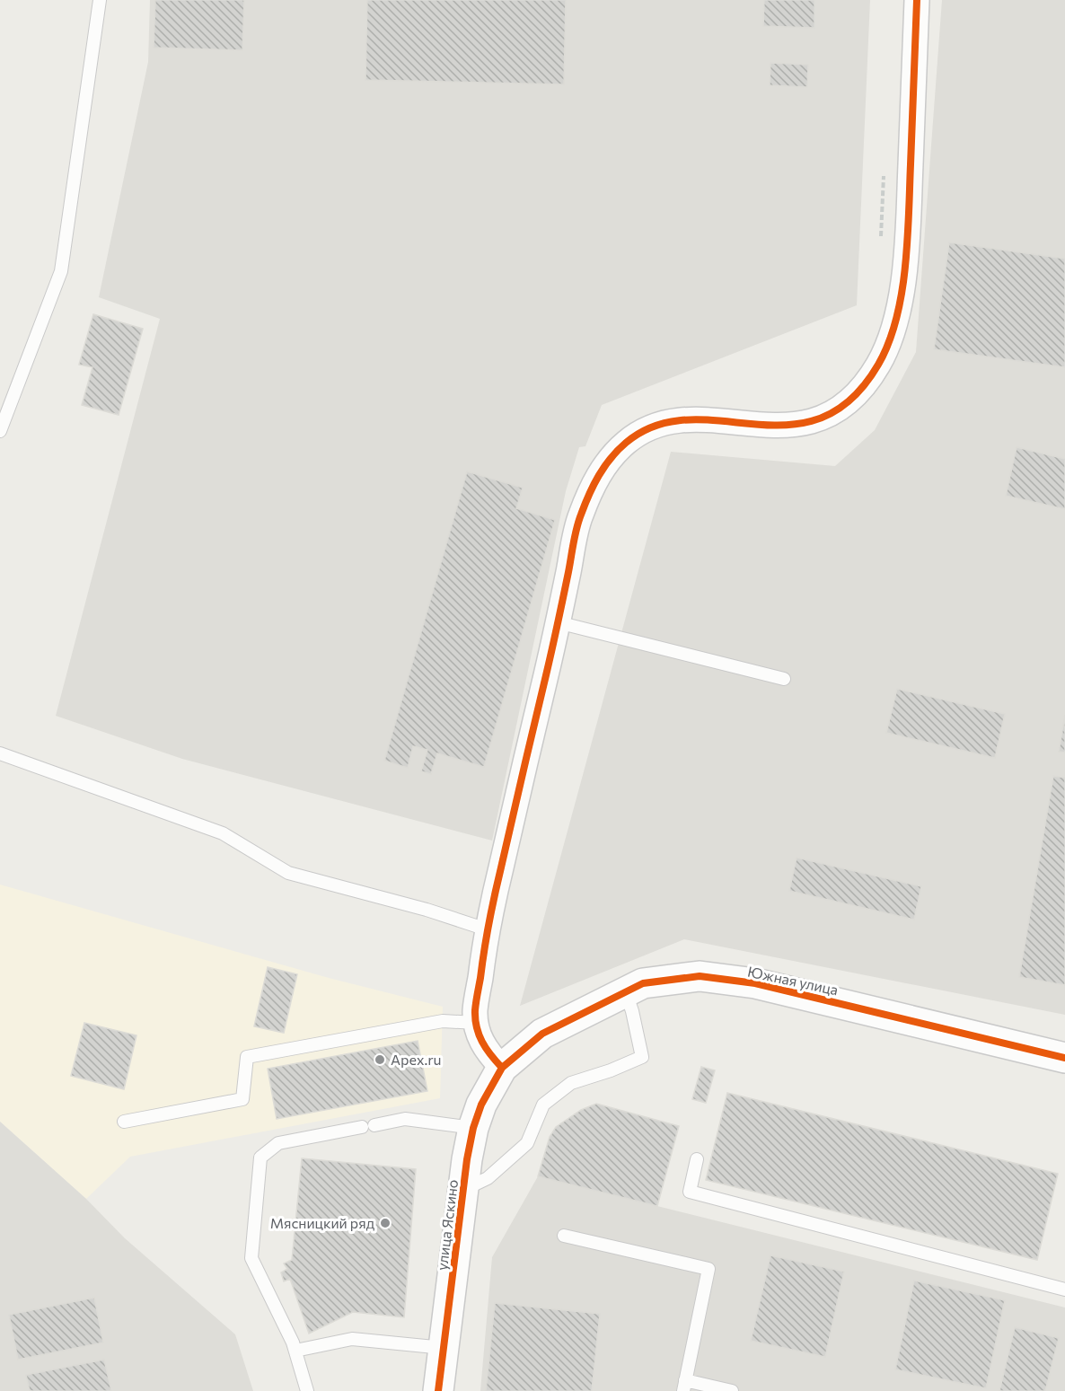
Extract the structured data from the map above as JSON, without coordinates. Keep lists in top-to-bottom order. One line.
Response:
{"streets":{"street":["Южная улица","улица Яскино"]},"crossings":[["Южная улица","улица Яскино"]],"places":["Apex.ru","Мясницкий ряд"]}
